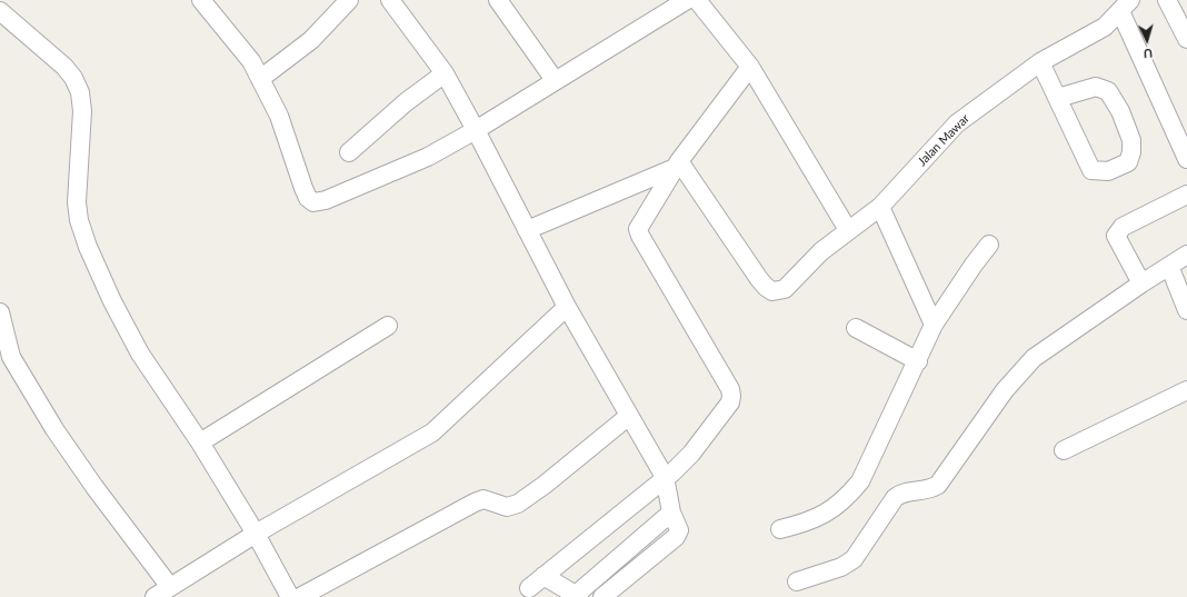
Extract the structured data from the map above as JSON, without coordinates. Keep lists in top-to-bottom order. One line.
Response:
{"streets":{"street":["Jalan Mawar"]},"north":"bottom"}
